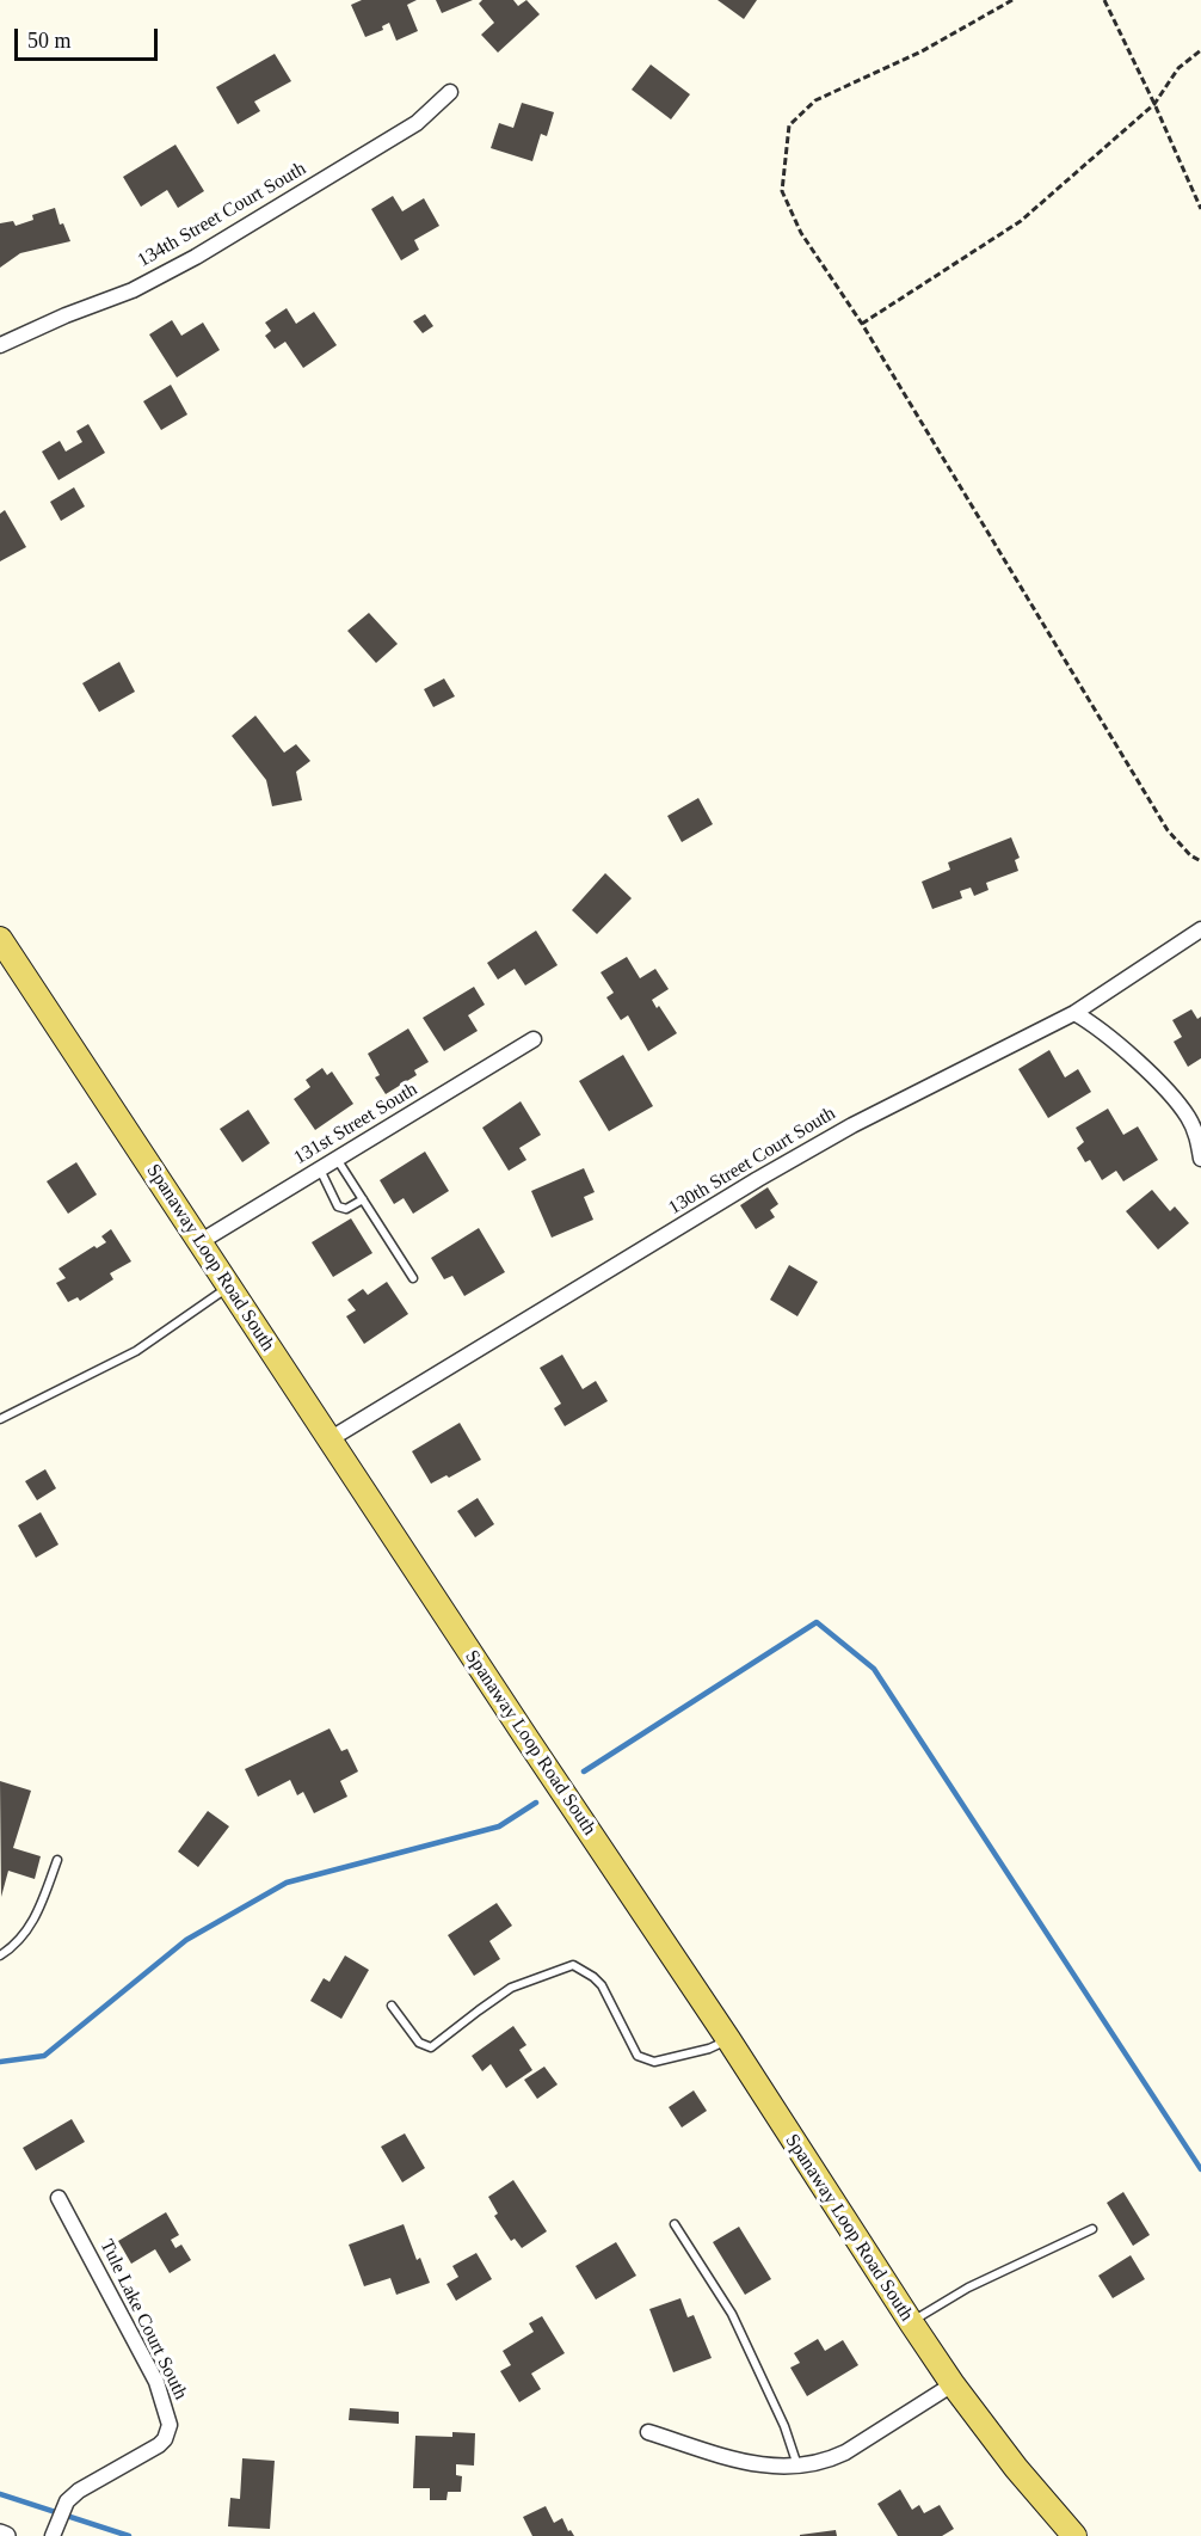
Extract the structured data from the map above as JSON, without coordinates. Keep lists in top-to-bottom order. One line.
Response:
{"streets":{"main road":["Spanaway Loop Road South"],"street":["134th Street Court South","131st Street South","130th Street Court South","Tule Lake Court South"]},"crossings":[["131st Street South","Spanaway Loop Road South"],["130th Street Court South","Spanaway Loop Road South"]],"scale_bar":"50 m"}
